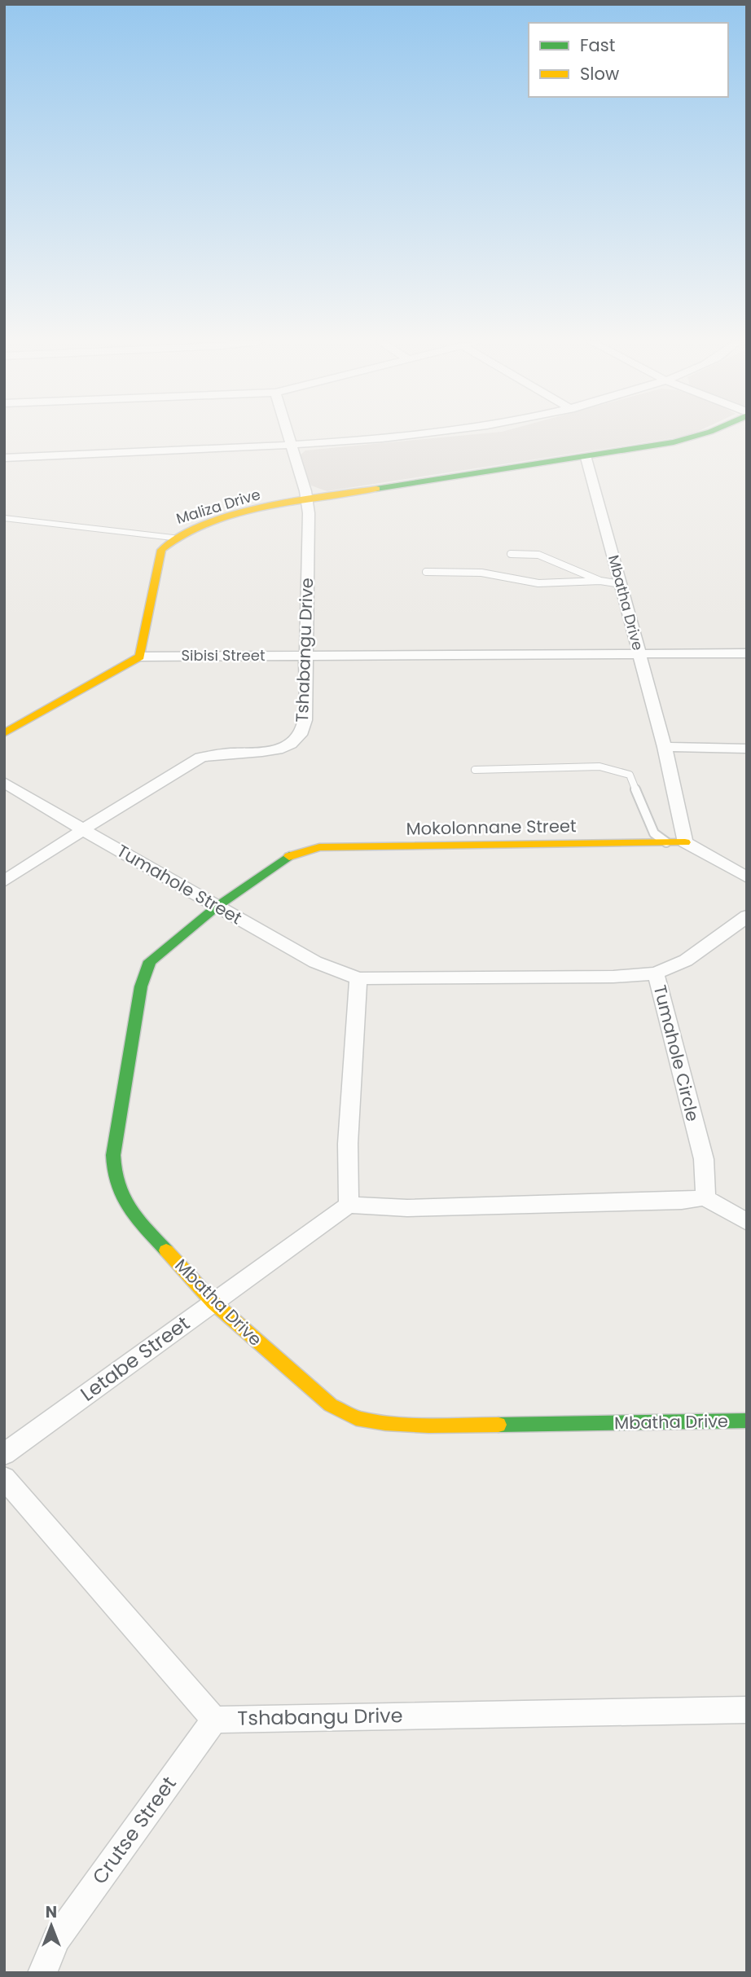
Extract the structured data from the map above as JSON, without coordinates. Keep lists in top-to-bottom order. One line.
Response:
{"streets":{"street":["Maliza Drive","Mbatha Drive","Tshabangu Drive","Sibisi Street","Mokolonnane Street","Tumahole Street","Tumahole Circle","Letabe Street","Crutse Street"]},"crossings":[["Maliza Drive","Mbatha Drive"],["Maliza Drive","Tshabangu Drive"],["Maliza Drive","Sibisi Street"],["Mbatha Drive","Sibisi Street"],["Mbatha Drive","Mokolonnane Street"],["Mbatha Drive","Tumahole Street"],["Mbatha Drive","Letabe Street"],["Tshabangu Drive","Sibisi Street"],["Tshabangu Drive","Tumahole Street"],["Tshabangu Drive","Crutse Street"],["Tumahole Street","Tumahole Circle"]],"legend":["Fast","Slow"],"north":"top"}
